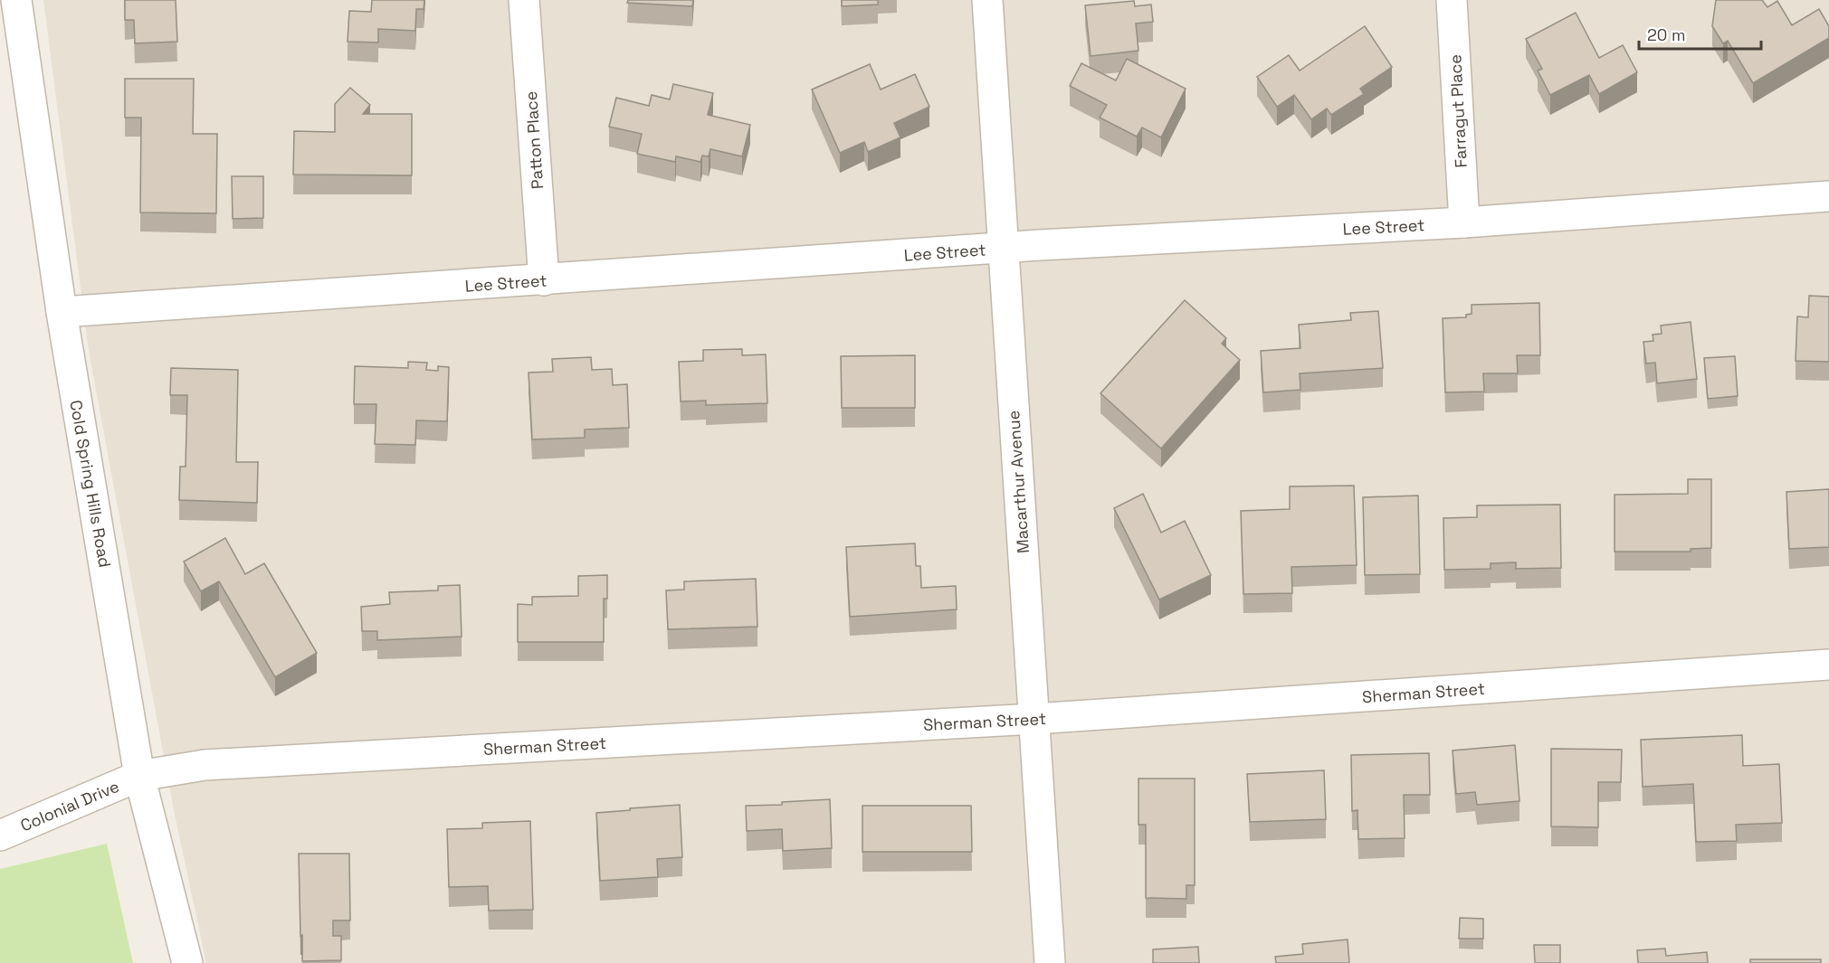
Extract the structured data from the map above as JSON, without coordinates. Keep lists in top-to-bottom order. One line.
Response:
{"streets":{"street":["Farragut Place","Patton Place","Lee Street","Macarthur Avenue","Cold Spring Hills Road","Sherman Street","Colonial Drive"]},"crossings":[["Farragut Place","Lee Street"],["Patton Place","Lee Street"],["Lee Street","Macarthur Avenue"],["Lee Street","Cold Spring Hills Road"],["Macarthur Avenue","Sherman Street"],["Cold Spring Hills Road","Sherman Street"],["Cold Spring Hills Road","Colonial Drive"],["Sherman Street","Colonial Drive"]],"scale_bar":"20 m"}
